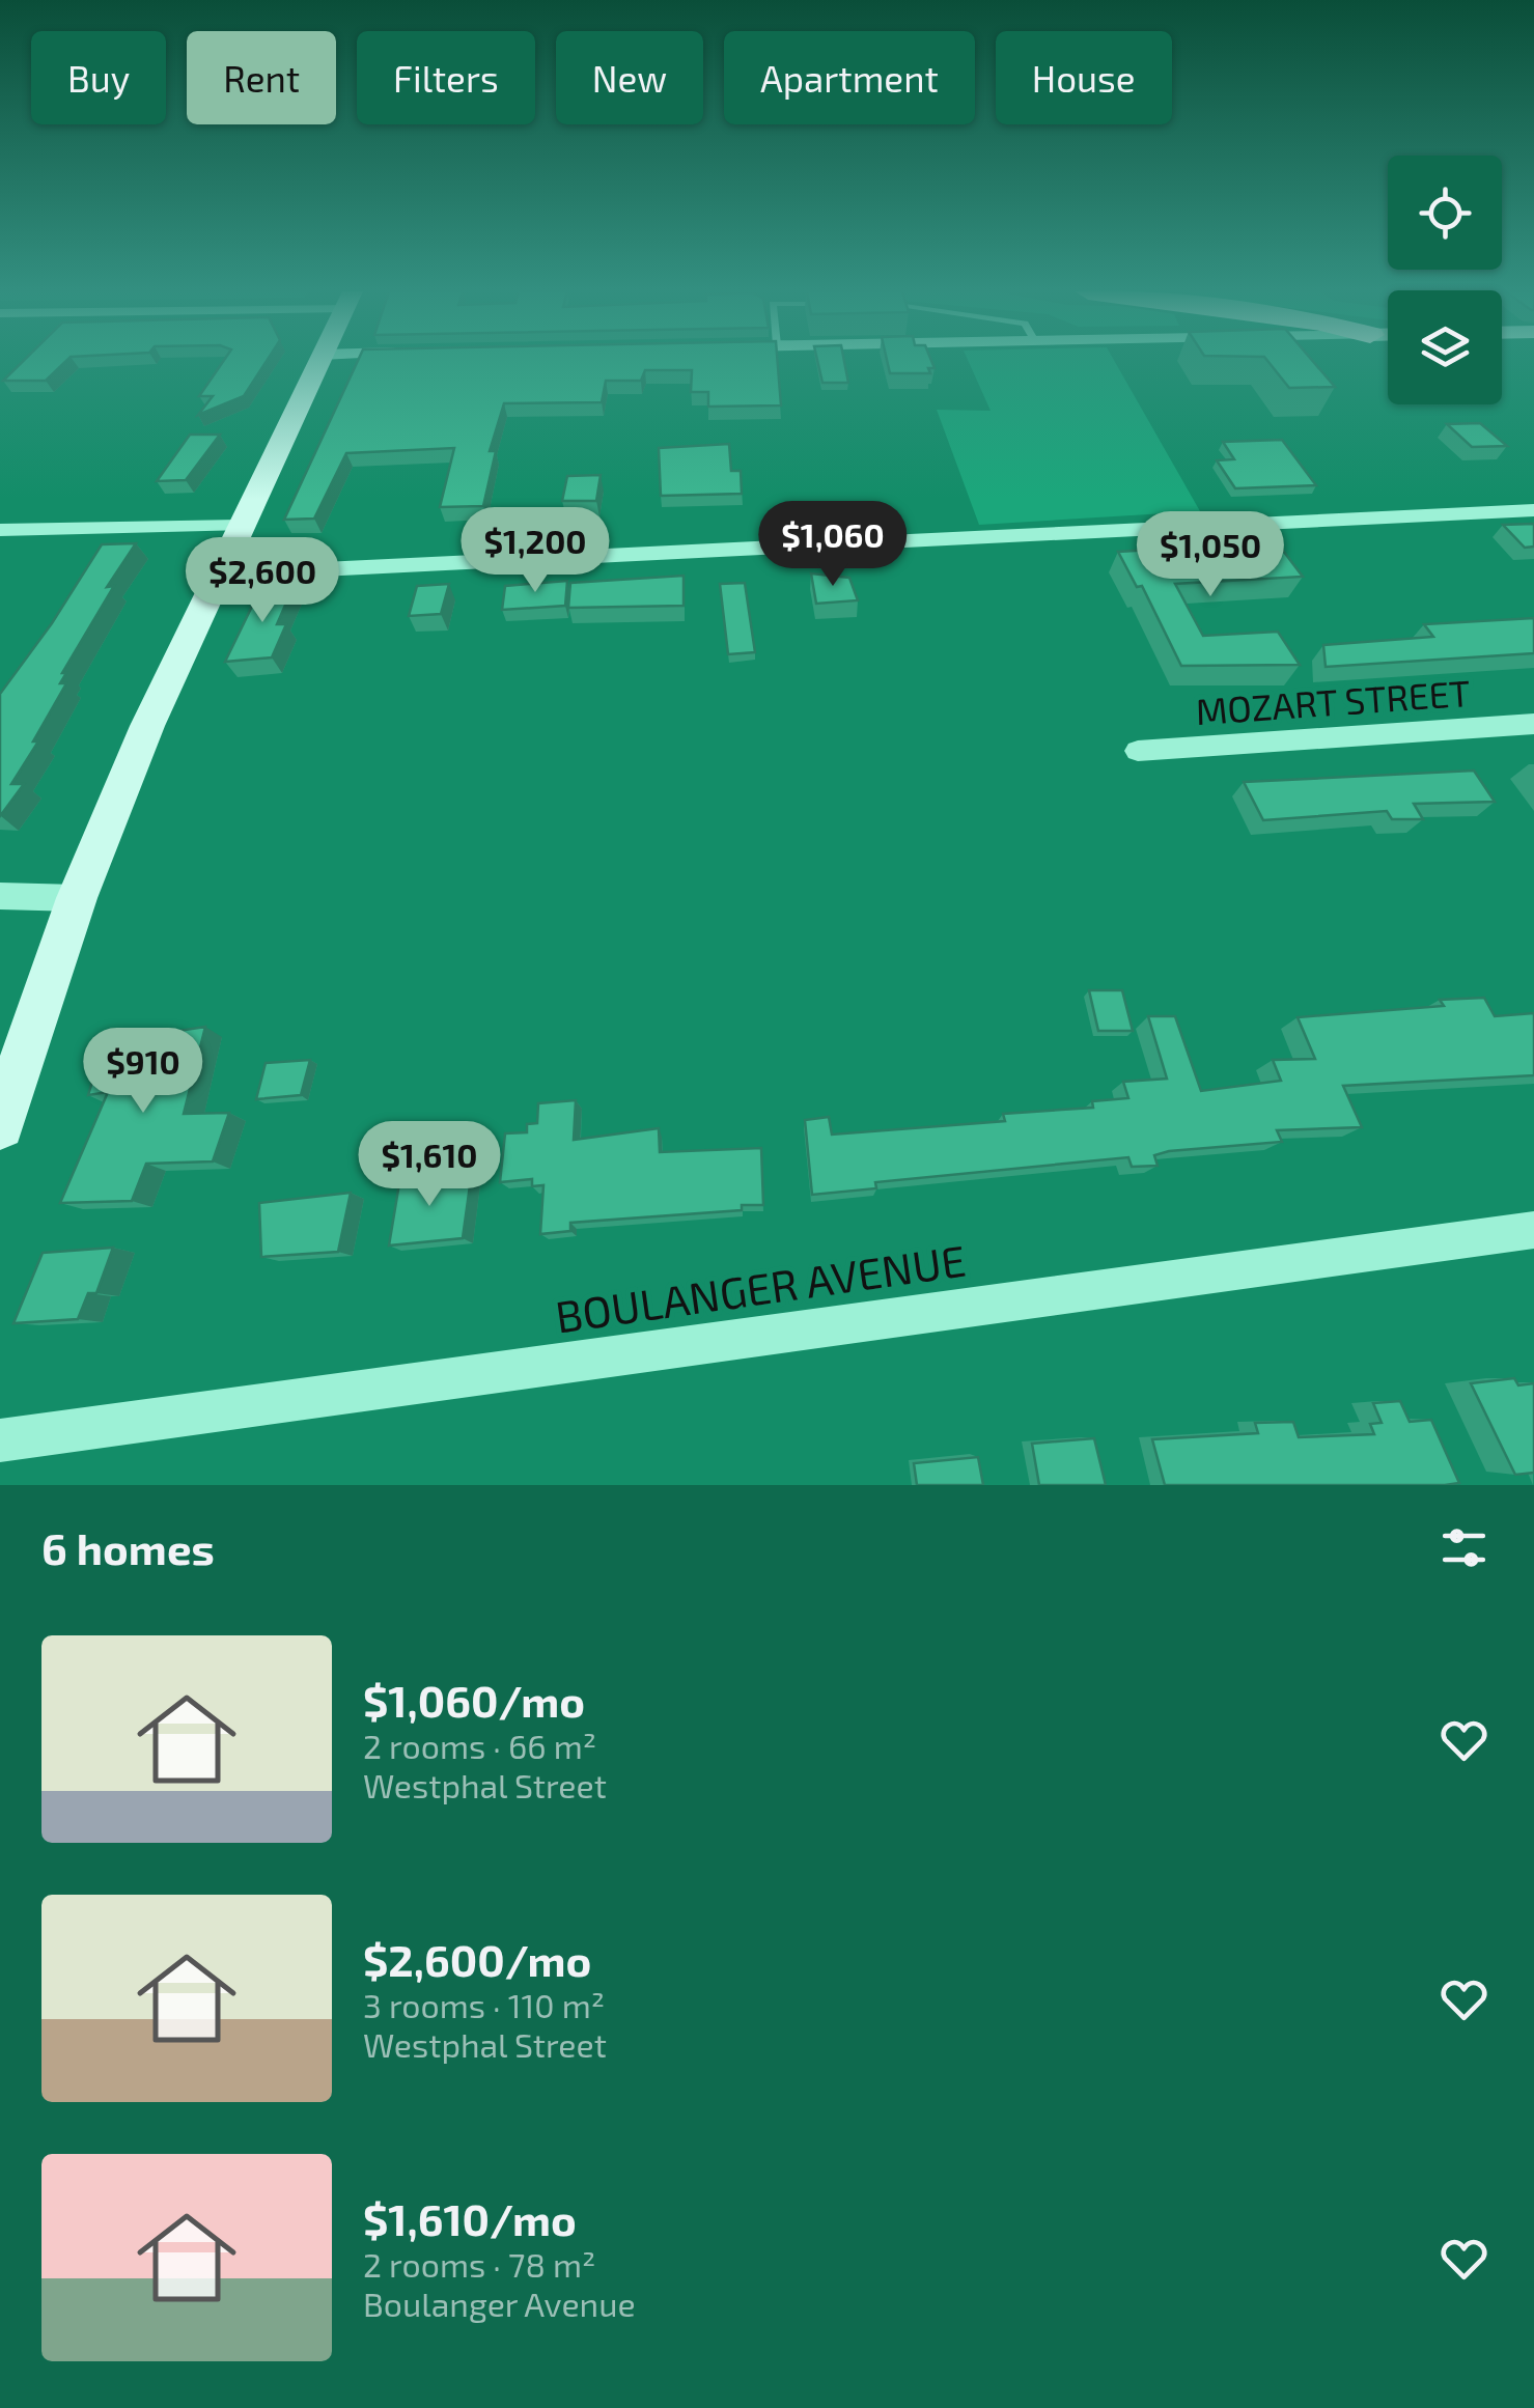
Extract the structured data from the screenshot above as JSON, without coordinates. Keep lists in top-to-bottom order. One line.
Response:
{"streets":{"street":["MOZART STREET","BOULANGER AVENUE"]},"page":{"chip":["Buy","Rent","Filters","New","Apartment","House"],"price":["$1,060","$1,200","$1,050","$2,600","$910","$1,610"],"heading":"6 homes","list":[{"name":"$1,060/mo","note":"2 rooms · 66 m² · Westphal Street"},{"name":"$2,600/mo","note":"3 rooms · 110 m² · Westphal Street"},{"name":"$1,610/mo","note":"2 rooms · 78 m² · Boulanger Avenue"}]}}
